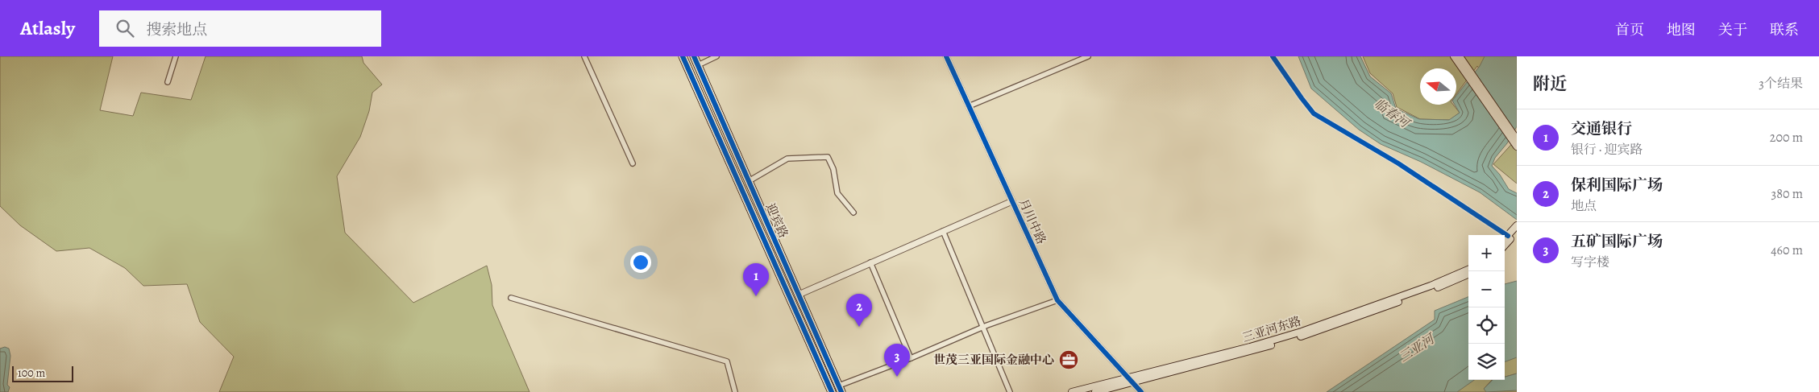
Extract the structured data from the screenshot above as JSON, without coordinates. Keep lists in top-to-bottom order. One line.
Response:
{"streets":{"highway":["迎宾路"],"main road":["三亚河东路"],"street":["月川中路"]},"crossings":[["月川中路","三亚河东路"]],"water":["临春河","三亚河"],"places":{"office":["世茂三亚国际金融中心"]},"scale_bar":"100 m","north":"left","page":{"header":"Atlasly","search":"搜索地点","nav":["首页","地图","关于","联系"],"heading":["附近","3个结果"],"list":[{"mark":"1","name":"交通银行","note":"银行 · 迎宾路","value":"200 m"},{"mark":"2","name":"保利国际广场","note":"地点","value":"380 m"},{"mark":"3","name":"五矿国际广场","note":"写字楼","value":"460 m"}],"map_buttons":["+","−"],"pins":["1","2","3"],"scale":"100 m"}}
